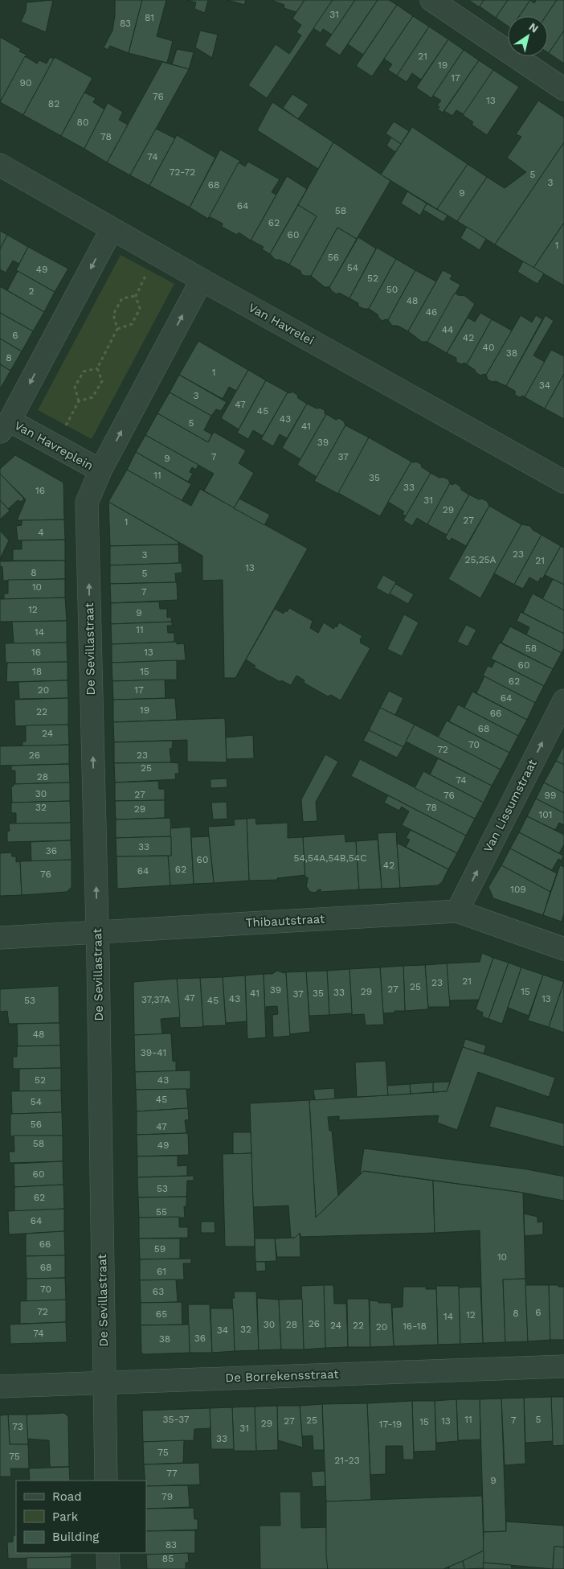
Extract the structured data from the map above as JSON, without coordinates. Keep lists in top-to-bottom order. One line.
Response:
{"streets":{"street":["Van Havrelei","Van Havreplein","De Sevillastraat","Van Lissumstraat","Thibautstraat","De Borrekensstraat"]},"crossings":[["Van Havrelei","Van Havreplein"],["Van Havreplein","De Sevillastraat"],["De Sevillastraat","Thibautstraat"],["De Sevillastraat","De Borrekensstraat"],["Van Lissumstraat","Thibautstraat"]],"one_way":["De Sevillastraat","Van Lissumstraat"],"house_numbers":["31","81","83","21","19","17","90","76","13","82","80","78","74","72-72","5","3","68","9","64","58","62","60","1","56","54","49","52","50","2","48","46","44","6","42","40","38","8","1","34","3","47","45","43","5","41","39","7","37","9","11","35","33","16","31","29","27","1","4","23","3","25,25A","21","13","8","5","10","7","12","9","11","14","58","16","13","60","18","15","62","20","17","64","19","22","66","68","24","70","72","26","23","25","28","74","30","27","76","99","32","78","29","101","33","36","54,54A,54B,54C","60","42","62","64","76","109","21","23","25","27","39","29","15","33","41","35","37","47","43","13","37,37A","53","45","48","39-41","52","43","45","54","56","47","58","49","60","53","62","55","64","66","59","10","68","61","70","63","72","6","8","65","12","14","26","30","28","24","22","16-18","20","32","34","74","36","38","35-37","11","5","25","7","27","13","15","29","17-19","73","31","33","75","75","21-23","77","9","79","83","85"],"legend":["Road","Park","Building"],"north":"top right"}
